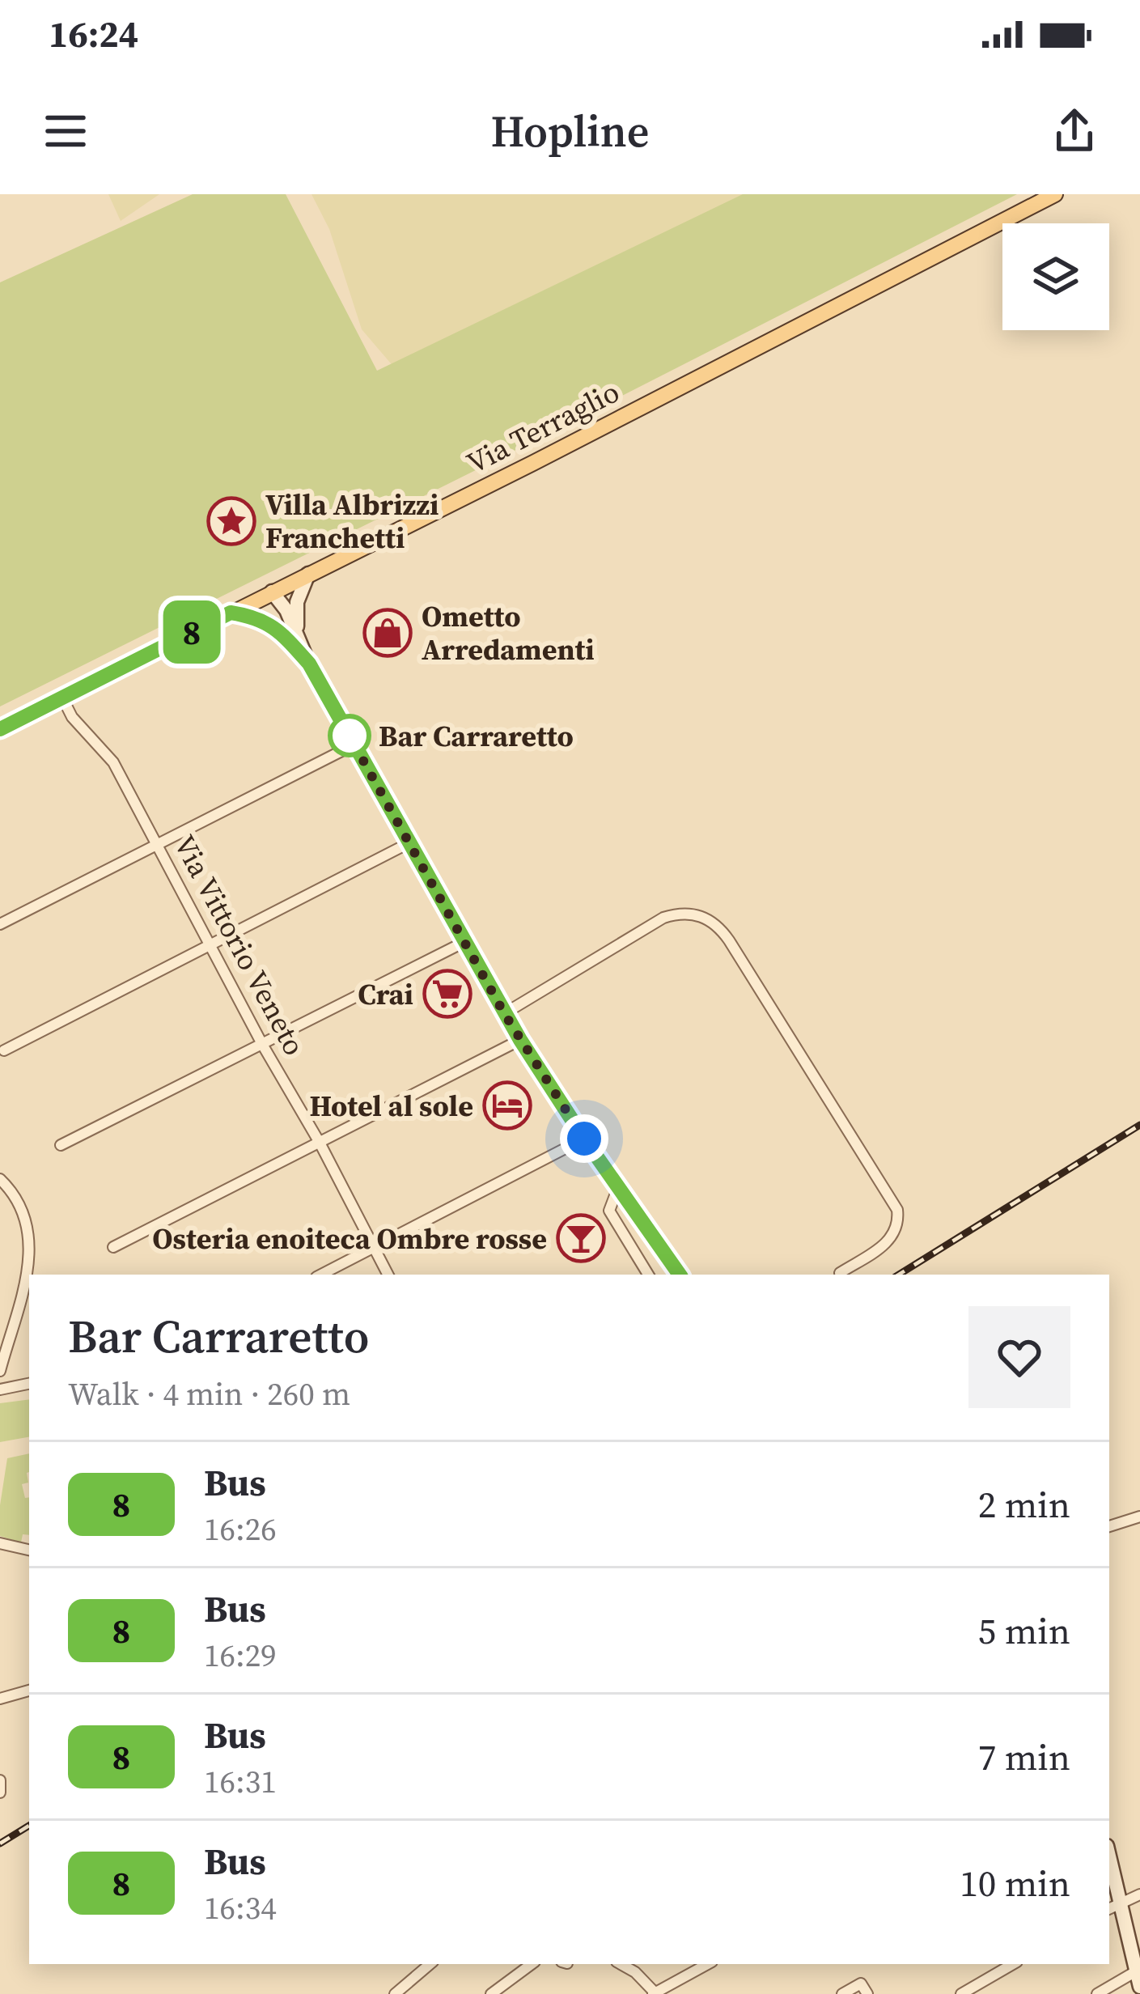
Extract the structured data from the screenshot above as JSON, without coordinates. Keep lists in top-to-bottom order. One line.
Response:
{"streets":{"main road":["Via Terraglio"],"street":["Via Vittorio Veneto"]},"crossings":[["Via Terraglio","Via Vittorio Veneto"]],"places":{"place":["Villa Albrizzi Franchetti"],"shop":["Ometto Arredamenti"],"other":["Bar Carraretto"],"supermarket":["Crai"],"hotel":["Hotel al sole"],"bar":["Osteria enoiteca Ombre rosse"]},"lines":["bus line 8"],"page":{"status":"16:24","header":"Hopline","on_map":"8","heading":["Bar Carraretto","Walk · 4 min · 260 m"],"list":[{"mark":"8","name":"Bus","note":"16:26","value":"2 min"},{"mark":"8","name":"Bus","note":"16:29","value":"5 min"},{"mark":"8","name":"Bus","note":"16:31","value":"7 min"},{"mark":"8","name":"Bus","note":"16:34","value":"10 min"}]}}
